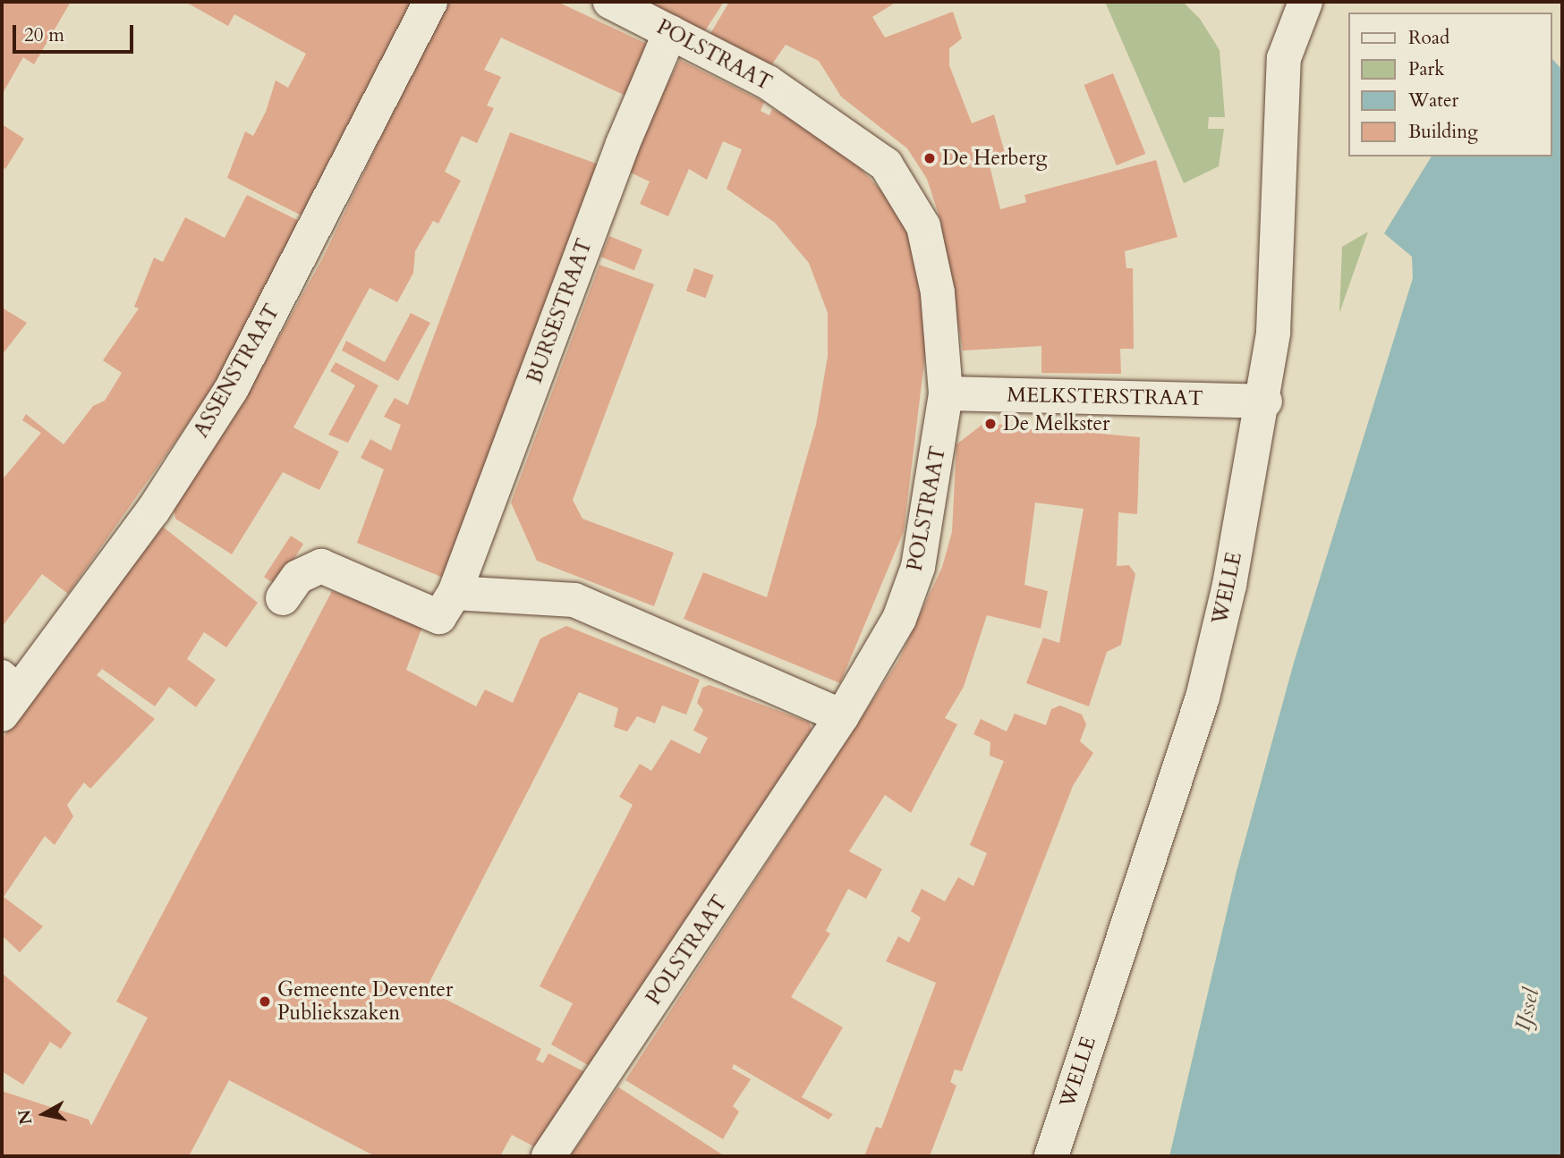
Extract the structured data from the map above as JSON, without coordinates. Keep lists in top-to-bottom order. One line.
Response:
{"streets":{"street":["POLSTRAAT","BURSESTRAAT","ASSENSTRAAT","MELKSTERSTRAAT","WELLE"]},"crossings":[["POLSTRAAT","BURSESTRAAT"],["POLSTRAAT","MELKSTERSTRAAT"],["MELKSTERSTRAAT","WELLE"]],"water":["IJssel"],"places":["De Herberg","De Melkster","Gemeente Deventer Publiekszaken"],"legend":["Road","Park","Water","Building"],"scale_bar":"20 m","north":"left"}
